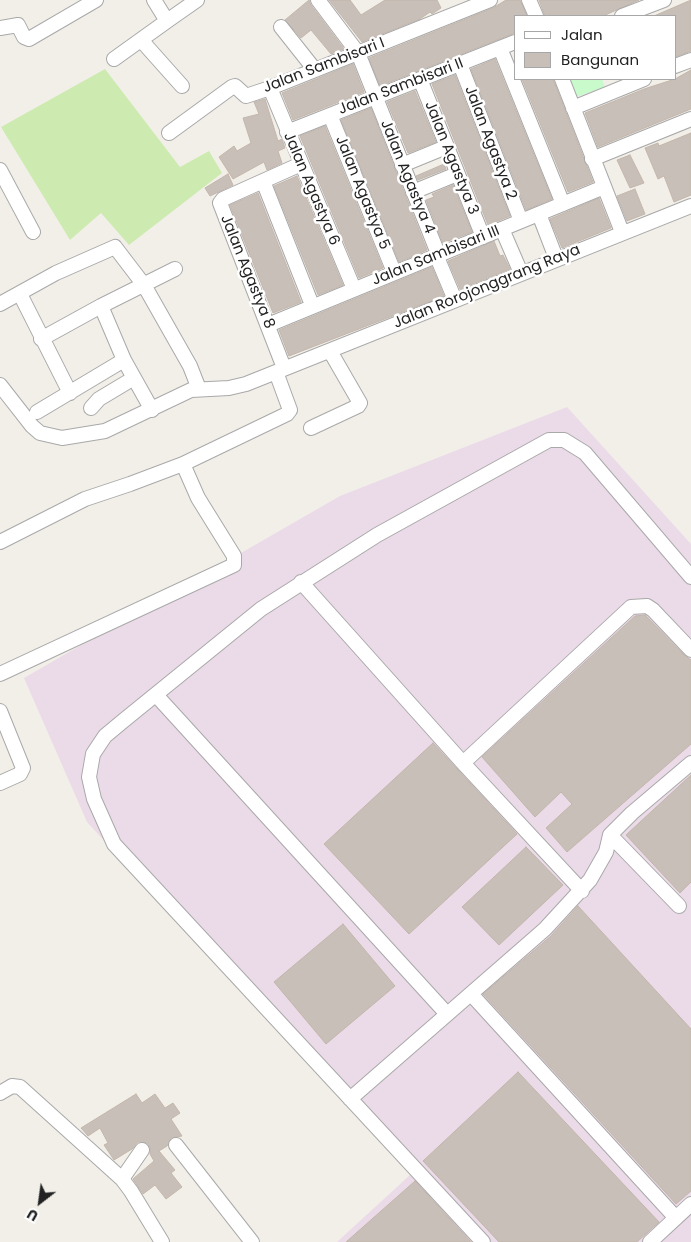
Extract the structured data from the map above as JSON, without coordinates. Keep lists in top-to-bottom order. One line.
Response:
{"streets":{"street":["Jalan Sambisari I","Jalan Sambisari II","Jalan Agastya 2","Jalan Agastya 3","Jalan Agastya 4","Jalan Agastya 6","Jalan Agastya 5","Jalan Sambisari III","Jalan Agastya 8","Jalan Rorojonggrang Raya"]},"crossings":[["Jalan Sambisari I","Jalan Agastya 4"],["Jalan Sambisari I","Jalan Agastya 6"],["Jalan Sambisari II","Jalan Agastya 2"],["Jalan Sambisari II","Jalan Agastya 3"],["Jalan Sambisari II","Jalan Agastya 4"],["Jalan Sambisari II","Jalan Agastya 6"],["Jalan Sambisari II","Jalan Agastya 5"],["Jalan Agastya 2","Jalan Sambisari III"],["Jalan Agastya 3","Jalan Sambisari III"],["Jalan Agastya 4","Jalan Sambisari III"],["Jalan Agastya 4","Jalan Rorojonggrang Raya"],["Jalan Agastya 6","Jalan Sambisari III"],["Jalan Agastya 6","Jalan Agastya 8"],["Jalan Agastya 5","Jalan Sambisari III"],["Jalan Sambisari III","Jalan Agastya 8"],["Jalan Agastya 8","Jalan Rorojonggrang Raya"]],"legend":["Jalan","Bangunan"],"north":"bottom left"}
